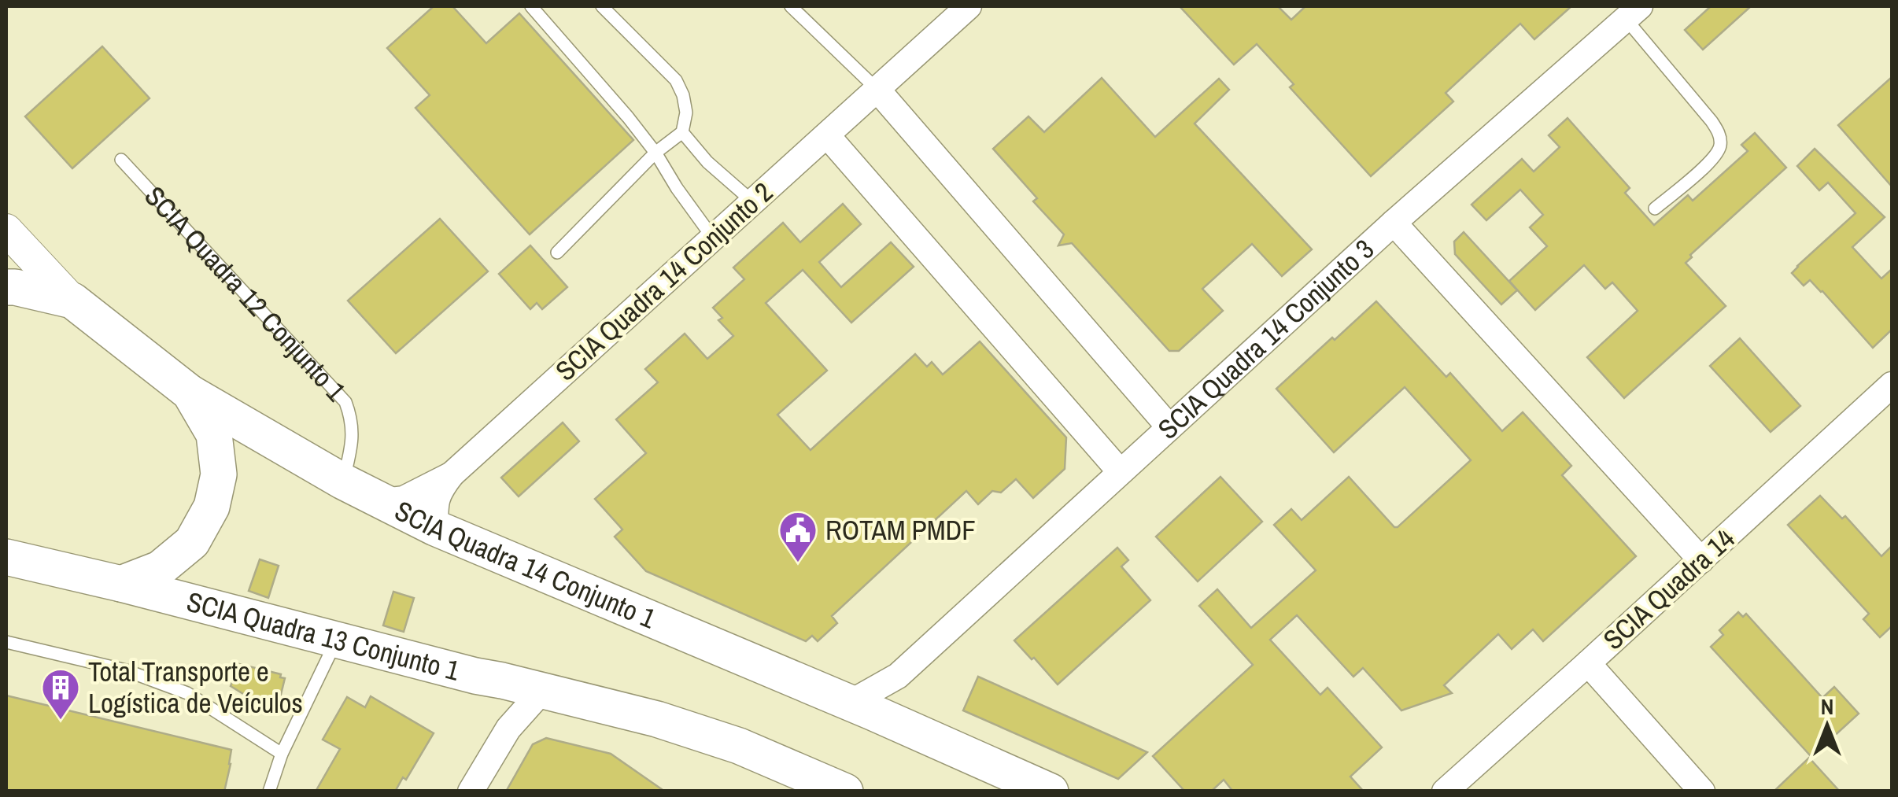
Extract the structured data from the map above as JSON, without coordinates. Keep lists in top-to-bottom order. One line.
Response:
{"streets":{"main road":["SCIA Quadra 14 Conjunto 1","SCIA Quadra 13 Conjunto 1"],"street":["SCIA Quadra 14 Conjunto 2","SCIA Quadra 14 Conjunto 3","SCIA Quadra 14"],"lane":["SCIA Quadra 12 Conjunto 1"]},"crossings":[["SCIA Quadra 12 Conjunto 1","SCIA Quadra 14 Conjunto 1"],["SCIA Quadra 14 Conjunto 3","SCIA Quadra 14 Conjunto 1"]],"places":{"public building":["ROTAM PMDF"],"building":["Total Transporte e Logística de Veículos"]},"north":"top"}
